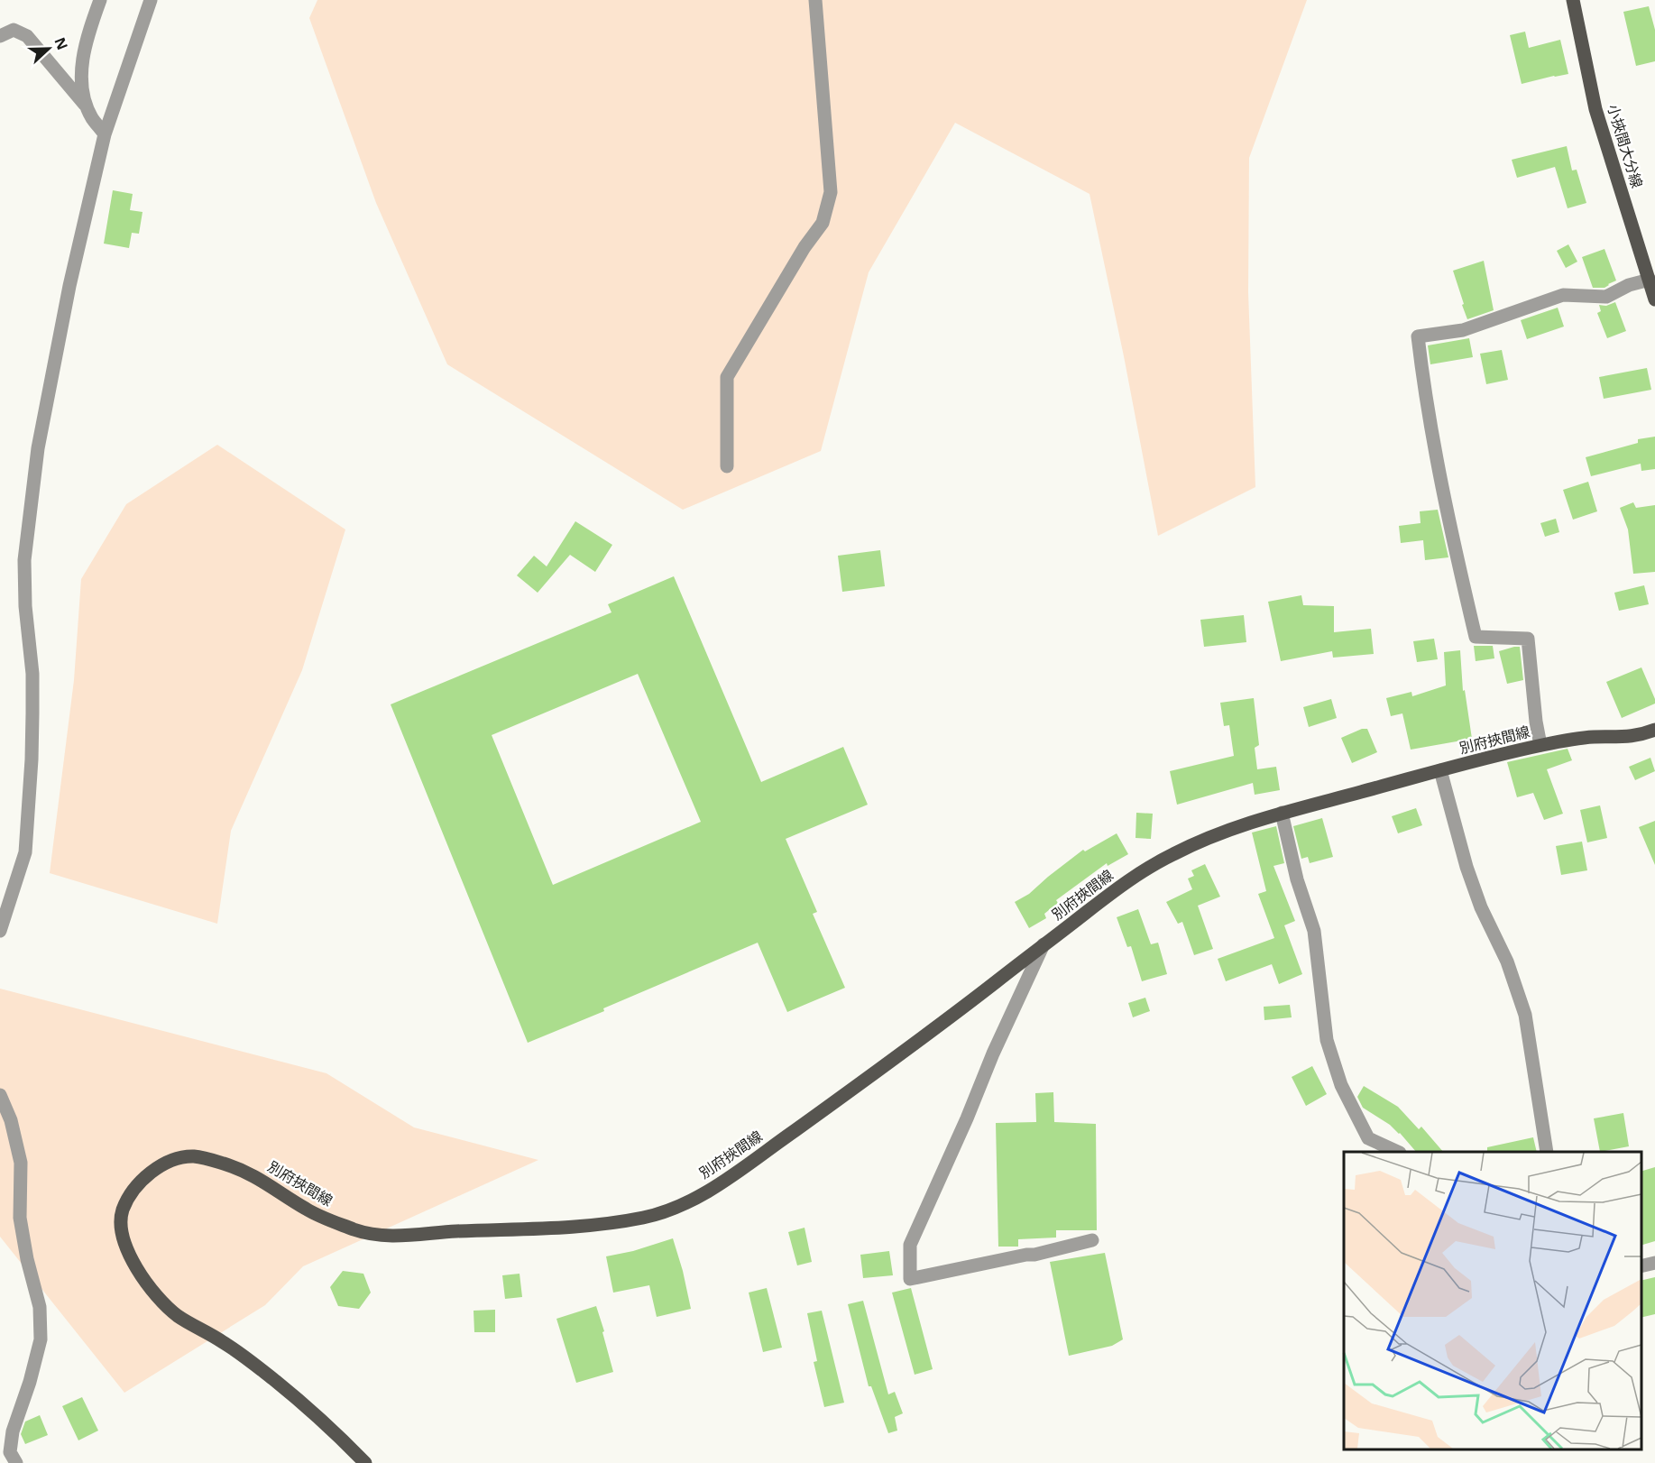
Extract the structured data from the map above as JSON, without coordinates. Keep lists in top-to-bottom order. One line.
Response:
{"streets":{"main road":["小挾間大分線","別府挾間線"]},"north":"right"}
